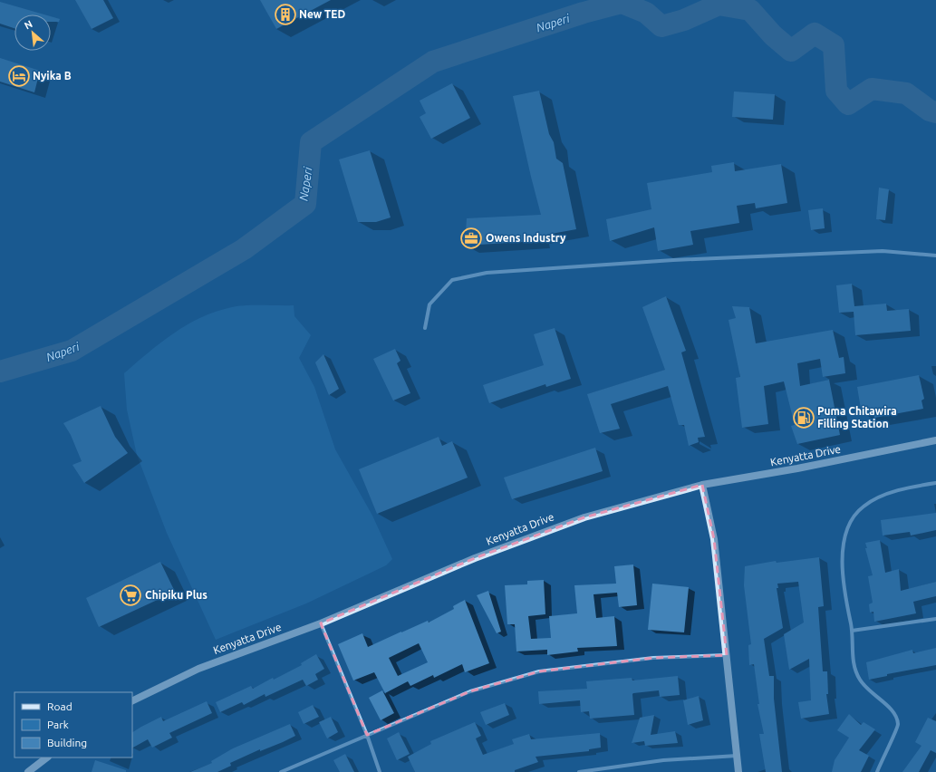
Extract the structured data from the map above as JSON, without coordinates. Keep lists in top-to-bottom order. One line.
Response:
{"streets":{"main road":["Kenyatta Drive"]},"water":["Naperi"],"places":{"building":["New TED"],"hotel":["Nyika B"],"office":["Owens Industry"],"fuel station":["Puma Chitawira Filling Station"],"supermarket":["Chipiku Plus"]},"legend":["Road","Park","Building"],"north":"top left"}
